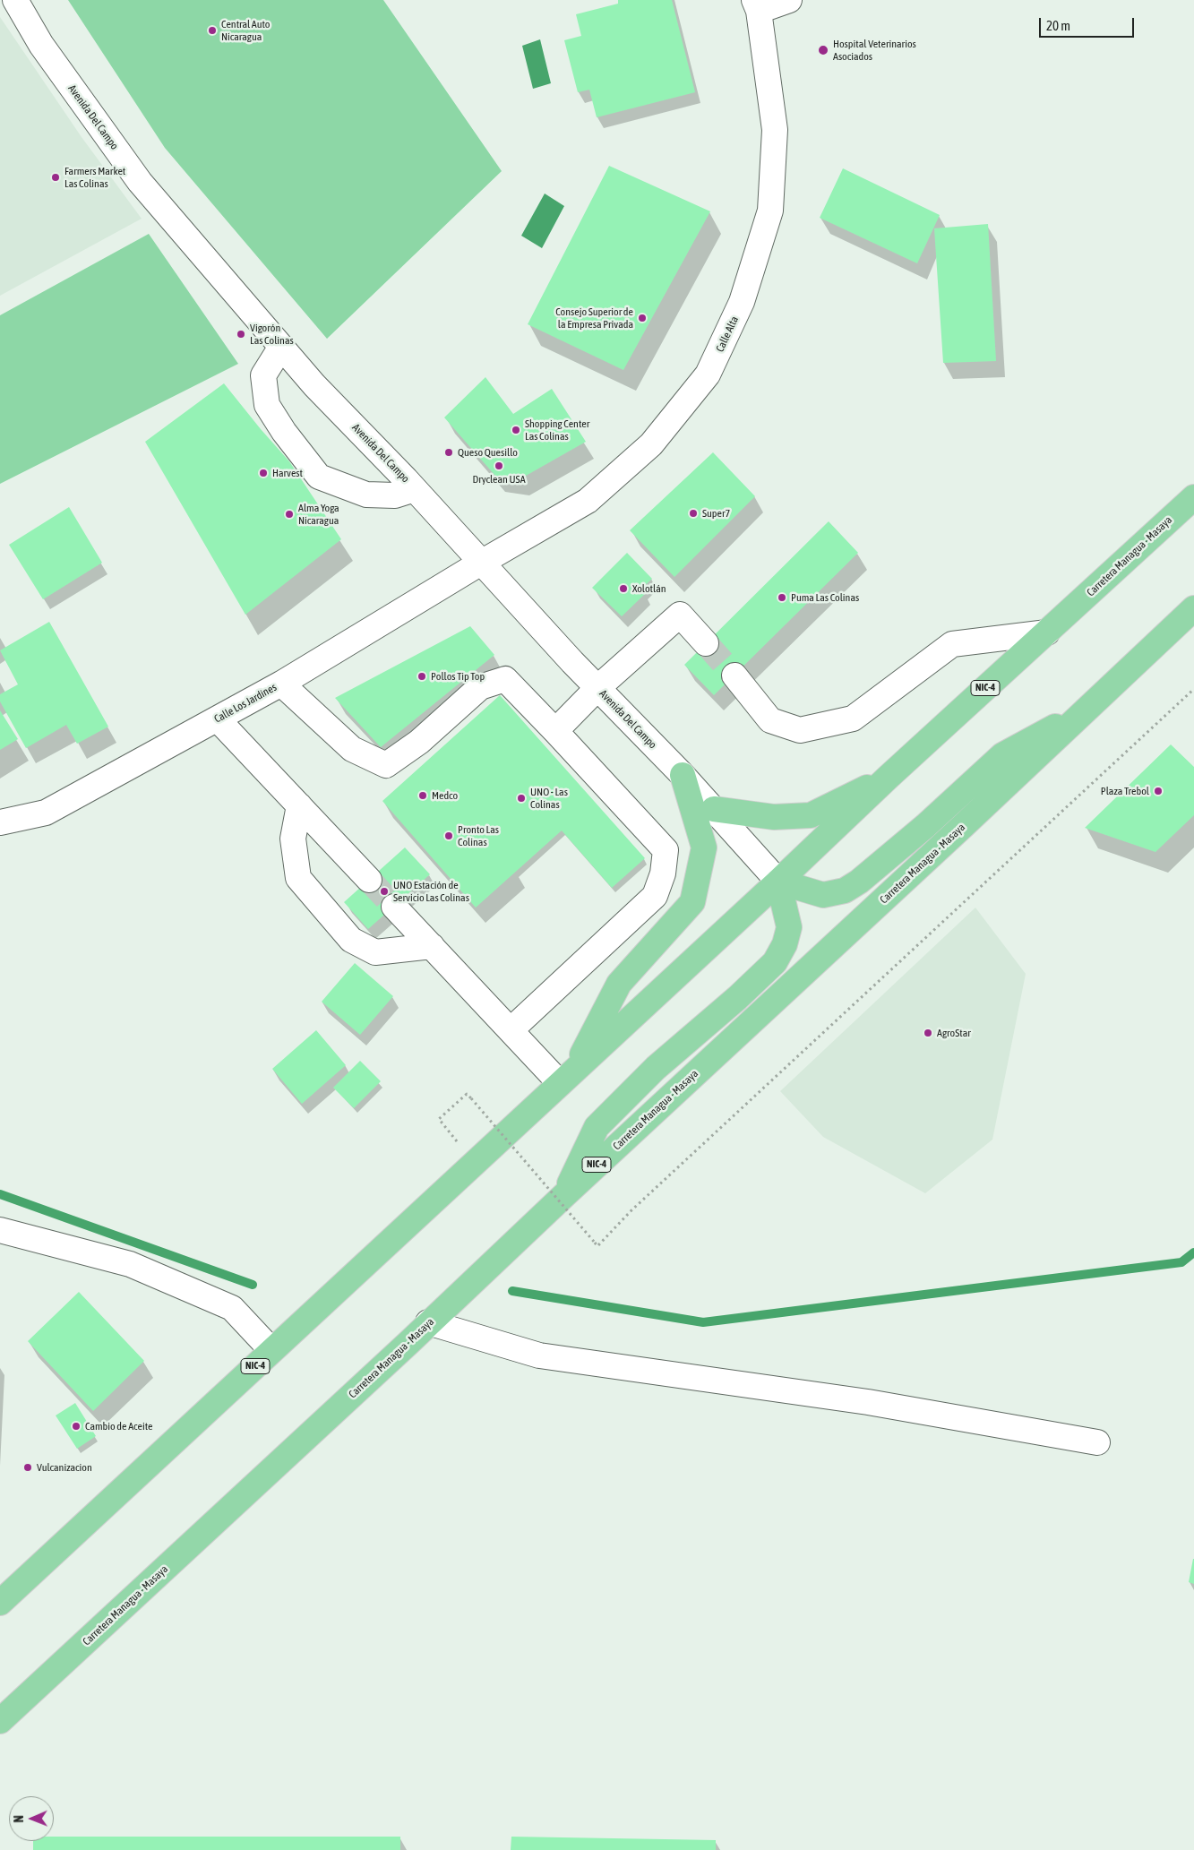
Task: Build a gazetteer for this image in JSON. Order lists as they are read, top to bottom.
{
  "streets": {
    "highway": ["Carretera Managua - Masaya", "NIC-4"],
    "street": ["Avenida Del Campo", "Calle Alta", "Calle Los Jardines"]
  },
  "crossings": [
    ["Avenida Del Campo", "Calle Alta"],
    ["Avenida Del Campo", "Carretera Managua - Masaya"],
    ["Avenida Del Campo", "Calle Los Jardines"],
    ["Calle Alta", "Calle Los Jardines"]
  ],
  "places": [
    "Central Auto Nicaragua",
    "Hospital Veterinarios Asociados",
    "Farmers Market Las Colinas",
    "Consejo Superior de la Empresa Privada",
    "Vigorón Las Colinas",
    "Shopping Center Las Colinas",
    "Queso Quesillo",
    "Dryclean USA",
    "Harvest",
    "Super7",
    "Alma Yoga Nicaragua",
    "Xolotlán",
    "Puma Las Colinas",
    "Pollos Tip Top",
    "Plaza Trebol",
    "Medco",
    "UNO - Las Colinas",
    "Pronto Las Colinas",
    "UNO Estación de Servicio Las Colinas",
    "AgroStar",
    "Cambio de Aceite",
    "Vulcanizacion"
  ],
  "scale_bar": "20 m",
  "north": "left"
}
